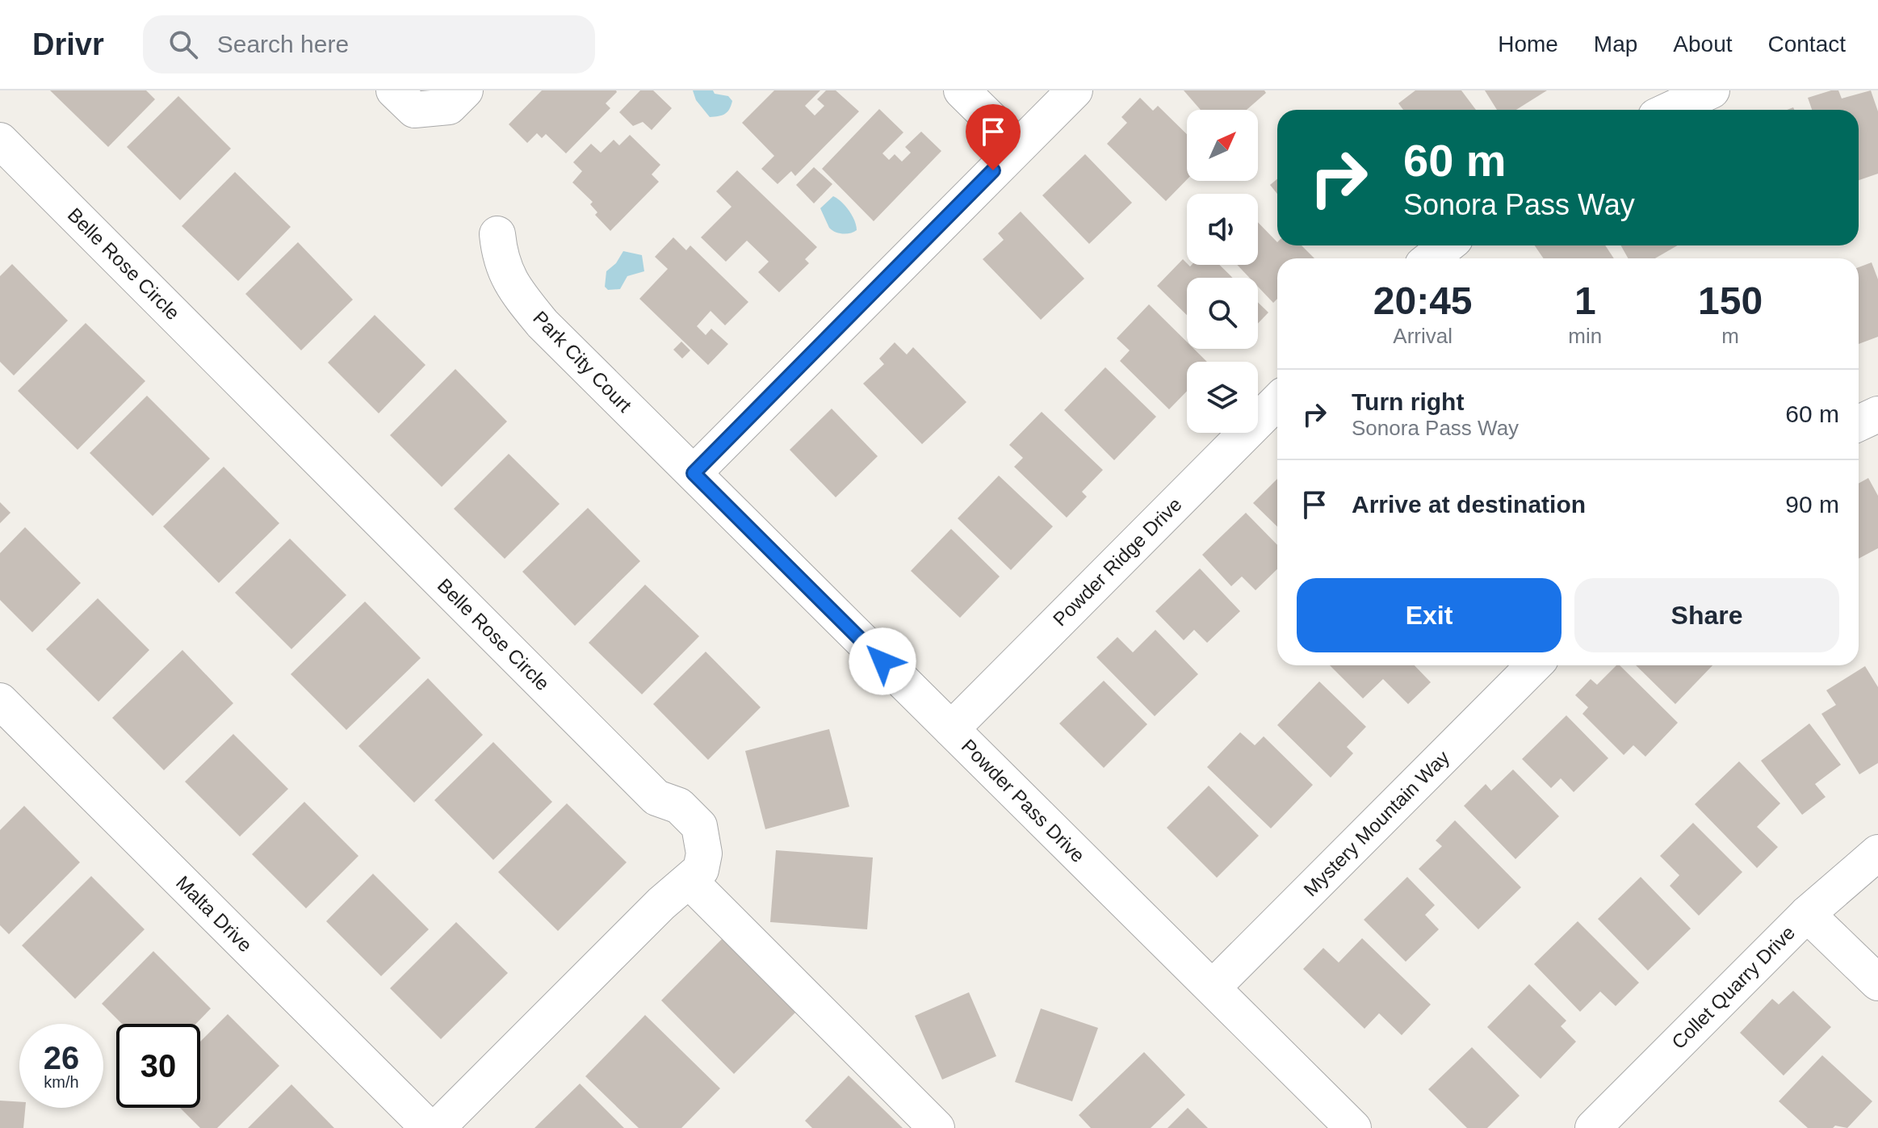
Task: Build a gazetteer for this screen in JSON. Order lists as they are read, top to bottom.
{
  "streets": {
    "street": [
      "Belle Rose Circle",
      "Park City Court",
      "Powder Ridge Drive",
      "Powder Pass Drive",
      "Mystery Mountain Way",
      "Malta Drive",
      "Collet Quarry Drive"
    ]
  },
  "crossings": [
    ["Park City Court", "Powder Pass Drive"],
    ["Powder Ridge Drive", "Powder Pass Drive"],
    ["Powder Pass Drive", "Mystery Mountain Way"]
  ],
  "north": "top right",
  "page": {
    "header": "Drivr",
    "search": "Search here",
    "nav": [
      "Home",
      "Map",
      "About",
      "Contact"
    ],
    "turn": ["60 m", "Sonora Pass Way"],
    "eta": [
      "20:45",
      "Arrival",
      "1",
      "min",
      "150",
      "m"
    ],
    "list": [
      {
        "name": "Turn right",
        "note": "Sonora Pass Way",
        "value": "60 m"
      },
      {
        "name": "Arrive at destination",
        "value": "90 m"
      }
    ],
    "buttons": ["Exit", "Share"],
    "speed": "26 km/h",
    "limit": "30"
  }
}
